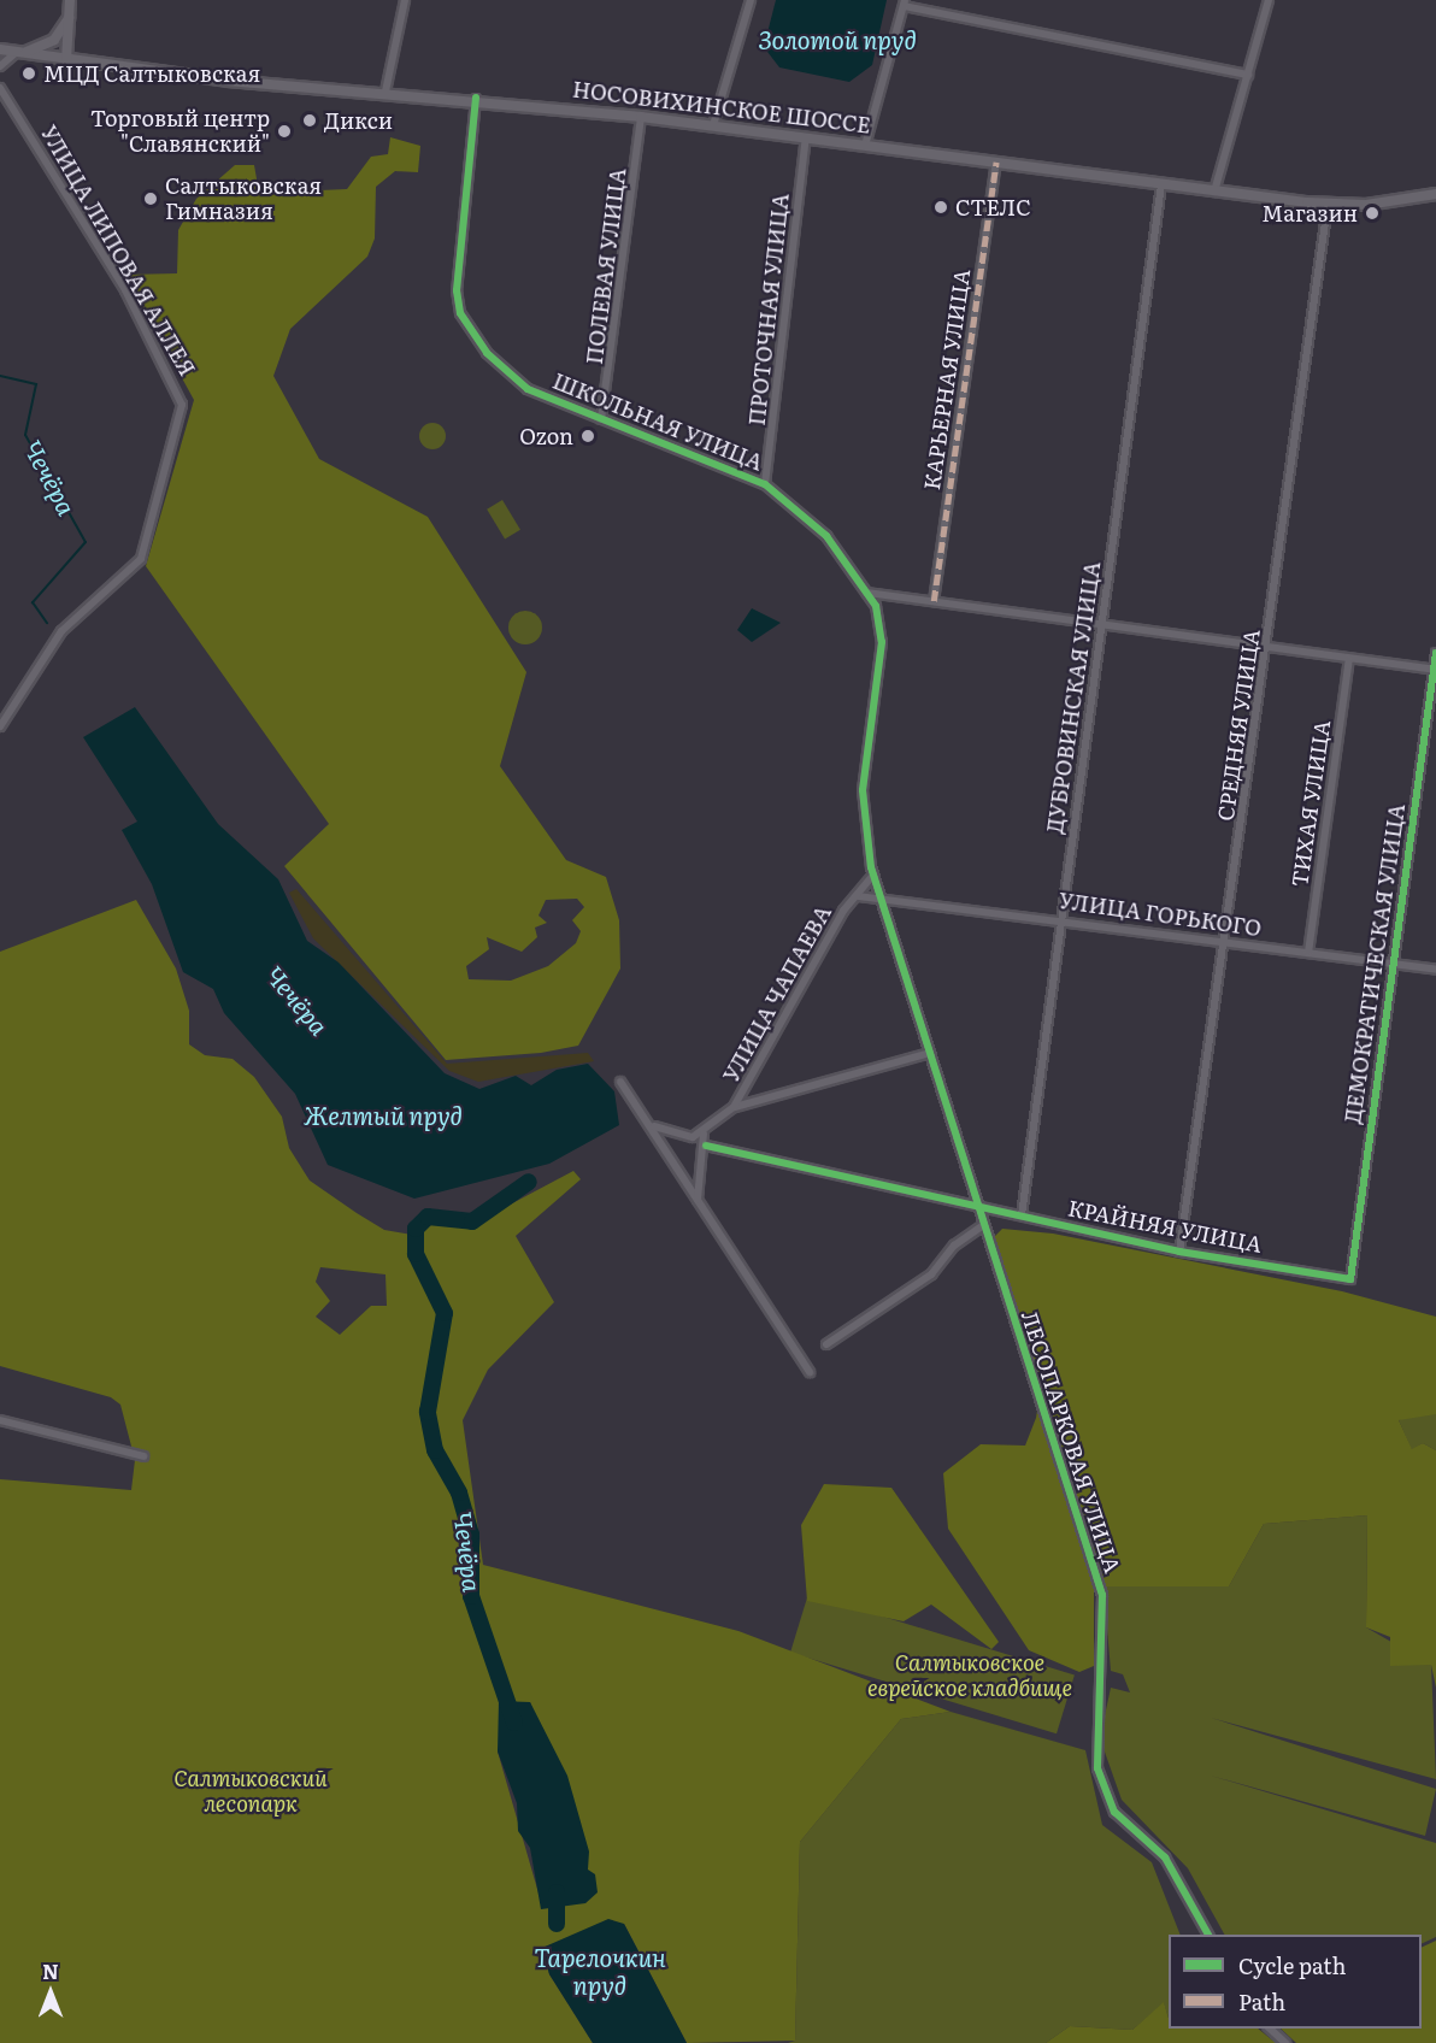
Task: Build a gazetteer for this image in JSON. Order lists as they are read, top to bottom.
{
  "streets": {
    "main road": ["НОСОВИХИНСКОЕ ШОССЕ"],
    "street": [
      "УЛИЦА ЛИПОВАЯ АЛЛЕЯ",
      "ПОЛЕВАЯ УЛИЦА",
      "ПРОТОЧНАЯ УЛИЦА",
      "КАРЬЕРНАЯ УЛИЦА",
      "ШКОЛЬНАЯ УЛИЦА",
      "ДУБРОВИНСКАЯ УЛИЦА",
      "СРЕДНЯЯ УЛИЦА",
      "ТИХАЯ УЛИЦА",
      "УЛИЦА ГОРЬКОГО",
      "ДЕМОКРАТИЧЕСКАЯ УЛИЦА",
      "УЛИЦА ЧАПАЕВА",
      "КРАЙНЯЯ УЛИЦА",
      "ЛЕСОПАРКОВАЯ УЛИЦА"
    ]
  },
  "crossings": [
    ["НОСОВИХИНСКОЕ ШОССЕ", "ПОЛЕВАЯ УЛИЦА"],
    ["НОСОВИХИНСКОЕ ШОССЕ", "ПРОТОЧНАЯ УЛИЦА"],
    ["НОСОВИХИНСКОЕ ШОССЕ", "КАРЬЕРНАЯ УЛИЦА"],
    ["НОСОВИХИНСКОЕ ШОССЕ", "ШКОЛЬНАЯ УЛИЦА"],
    ["НОСОВИХИНСКОЕ ШОССЕ", "ДУБРОВИНСКАЯ УЛИЦА"],
    ["НОСОВИХИНСКОЕ ШОССЕ", "СРЕДНЯЯ УЛИЦА"],
    ["ПОЛЕВАЯ УЛИЦА", "ШКОЛЬНАЯ УЛИЦА"],
    ["ПРОТОЧНАЯ УЛИЦА", "ШКОЛЬНАЯ УЛИЦА"],
    ["ШКОЛЬНАЯ УЛИЦА", "УЛИЦА ГОРЬКОГО"],
    ["ШКОЛЬНАЯ УЛИЦА", "УЛИЦА ЧАПАЕВА"],
    ["ШКОЛЬНАЯ УЛИЦА", "ЛЕСОПАРКОВАЯ УЛИЦА"],
    ["ДУБРОВИНСКАЯ УЛИЦА", "УЛИЦА ГОРЬКОГО"],
    ["ДУБРОВИНСКАЯ УЛИЦА", "КРАЙНЯЯ УЛИЦА"],
    ["СРЕДНЯЯ УЛИЦА", "УЛИЦА ГОРЬКОГО"],
    ["СРЕДНЯЯ УЛИЦА", "КРАЙНЯЯ УЛИЦА"],
    ["ТИХАЯ УЛИЦА", "УЛИЦА ГОРЬКОГО"],
    ["УЛИЦА ГОРЬКОГО", "ДЕМОКРАТИЧЕСКАЯ УЛИЦА"],
    ["УЛИЦА ГОРЬКОГО", "УЛИЦА ЧАПАЕВА"],
    ["УЛИЦА ГОРЬКОГО", "ЛЕСОПАРКОВАЯ УЛИЦА"],
    ["ДЕМОКРАТИЧЕСКАЯ УЛИЦА", "КРАЙНЯЯ УЛИЦА"],
    ["УЛИЦА ЧАПАЕВА", "ЛЕСОПАРКОВАЯ УЛИЦА"],
    ["КРАЙНЯЯ УЛИЦА", "ЛЕСОПАРКОВАЯ УЛИЦА"]
  ],
  "water": [
    "Золотой пруд",
    "Чечёра",
    "Желтый пруд",
    "Тарелочкин пруд"
  ],
  "parks": ["Салтыковское еврейское кладбище", "Салтыковский лесопарк"],
  "places": [
    "МЦД Салтыковская",
    "Дикси",
    "Торговый центр \"Славянский\"",
    "Салтыковская Гимназия",
    "СТЕЛС",
    "Магазин",
    "Ozon"
  ],
  "legend": ["Cycle path", "Path"],
  "north": "top"
}
